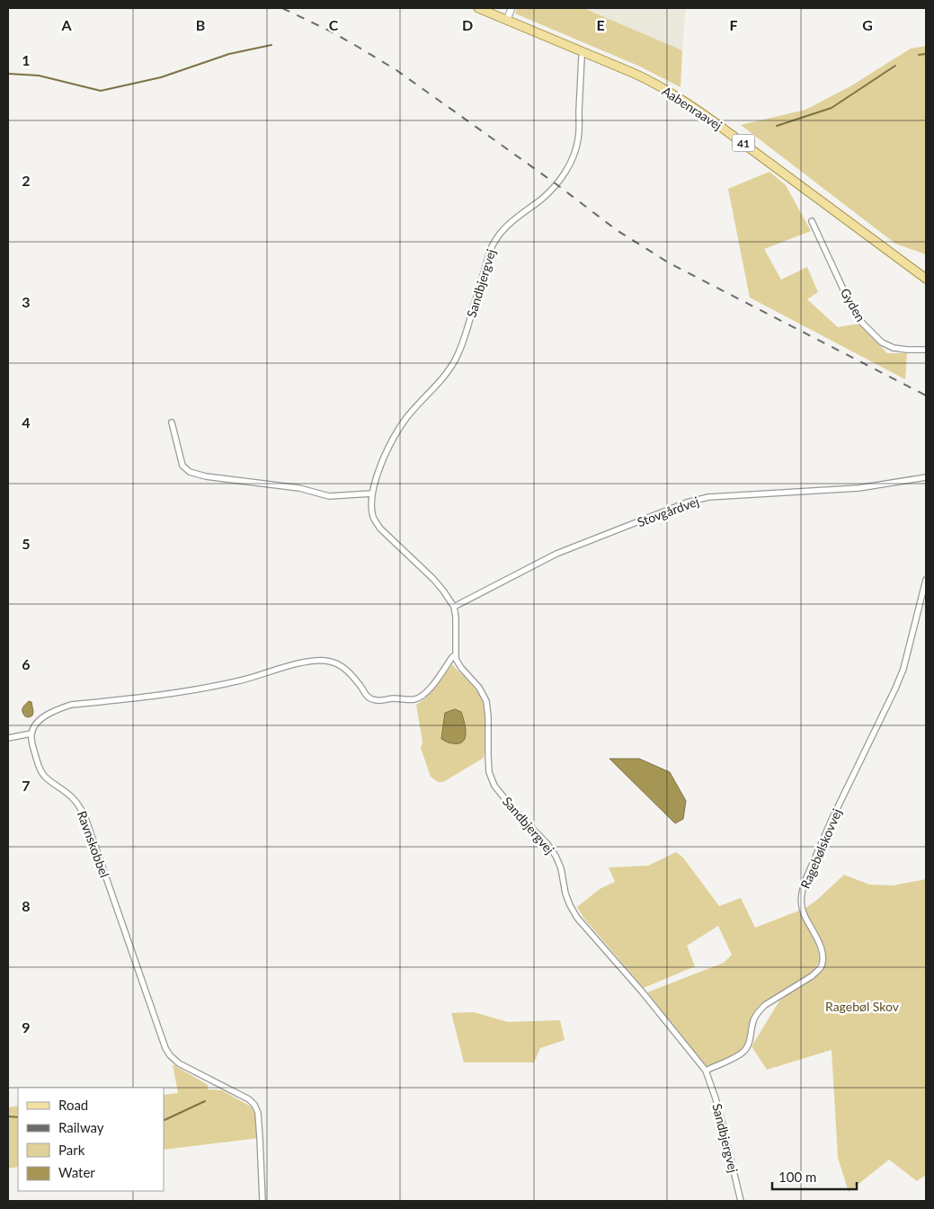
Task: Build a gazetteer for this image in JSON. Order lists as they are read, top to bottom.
{
  "streets": {
    "main road": ["Aabenraavej", "41"],
    "street": [
      "Sandbjergvej",
      "Gyden",
      "Stovgårdvej",
      "Ravnskobbel",
      "Ragebølskovvej"
    ]
  },
  "crossings": [
    ["Aabenraavej", "Sandbjergvej"],
    ["Sandbjergvej", "Stovgårdvej"],
    ["Sandbjergvej", "Ragebølskovvej"]
  ],
  "parks": ["Ragebøl Skov"],
  "legend": [
    "Road",
    "Railway",
    "Park",
    "Water"
  ],
  "scale_bar": "100 m",
  "grid": {
    "columns": [
      "A",
      "B",
      "C",
      "D",
      "E",
      "F",
      "G"
    ],
    "rows": [
      "1",
      "2",
      "3",
      "4",
      "5",
      "6",
      "7",
      "8",
      "9"
    ]
  }
}
